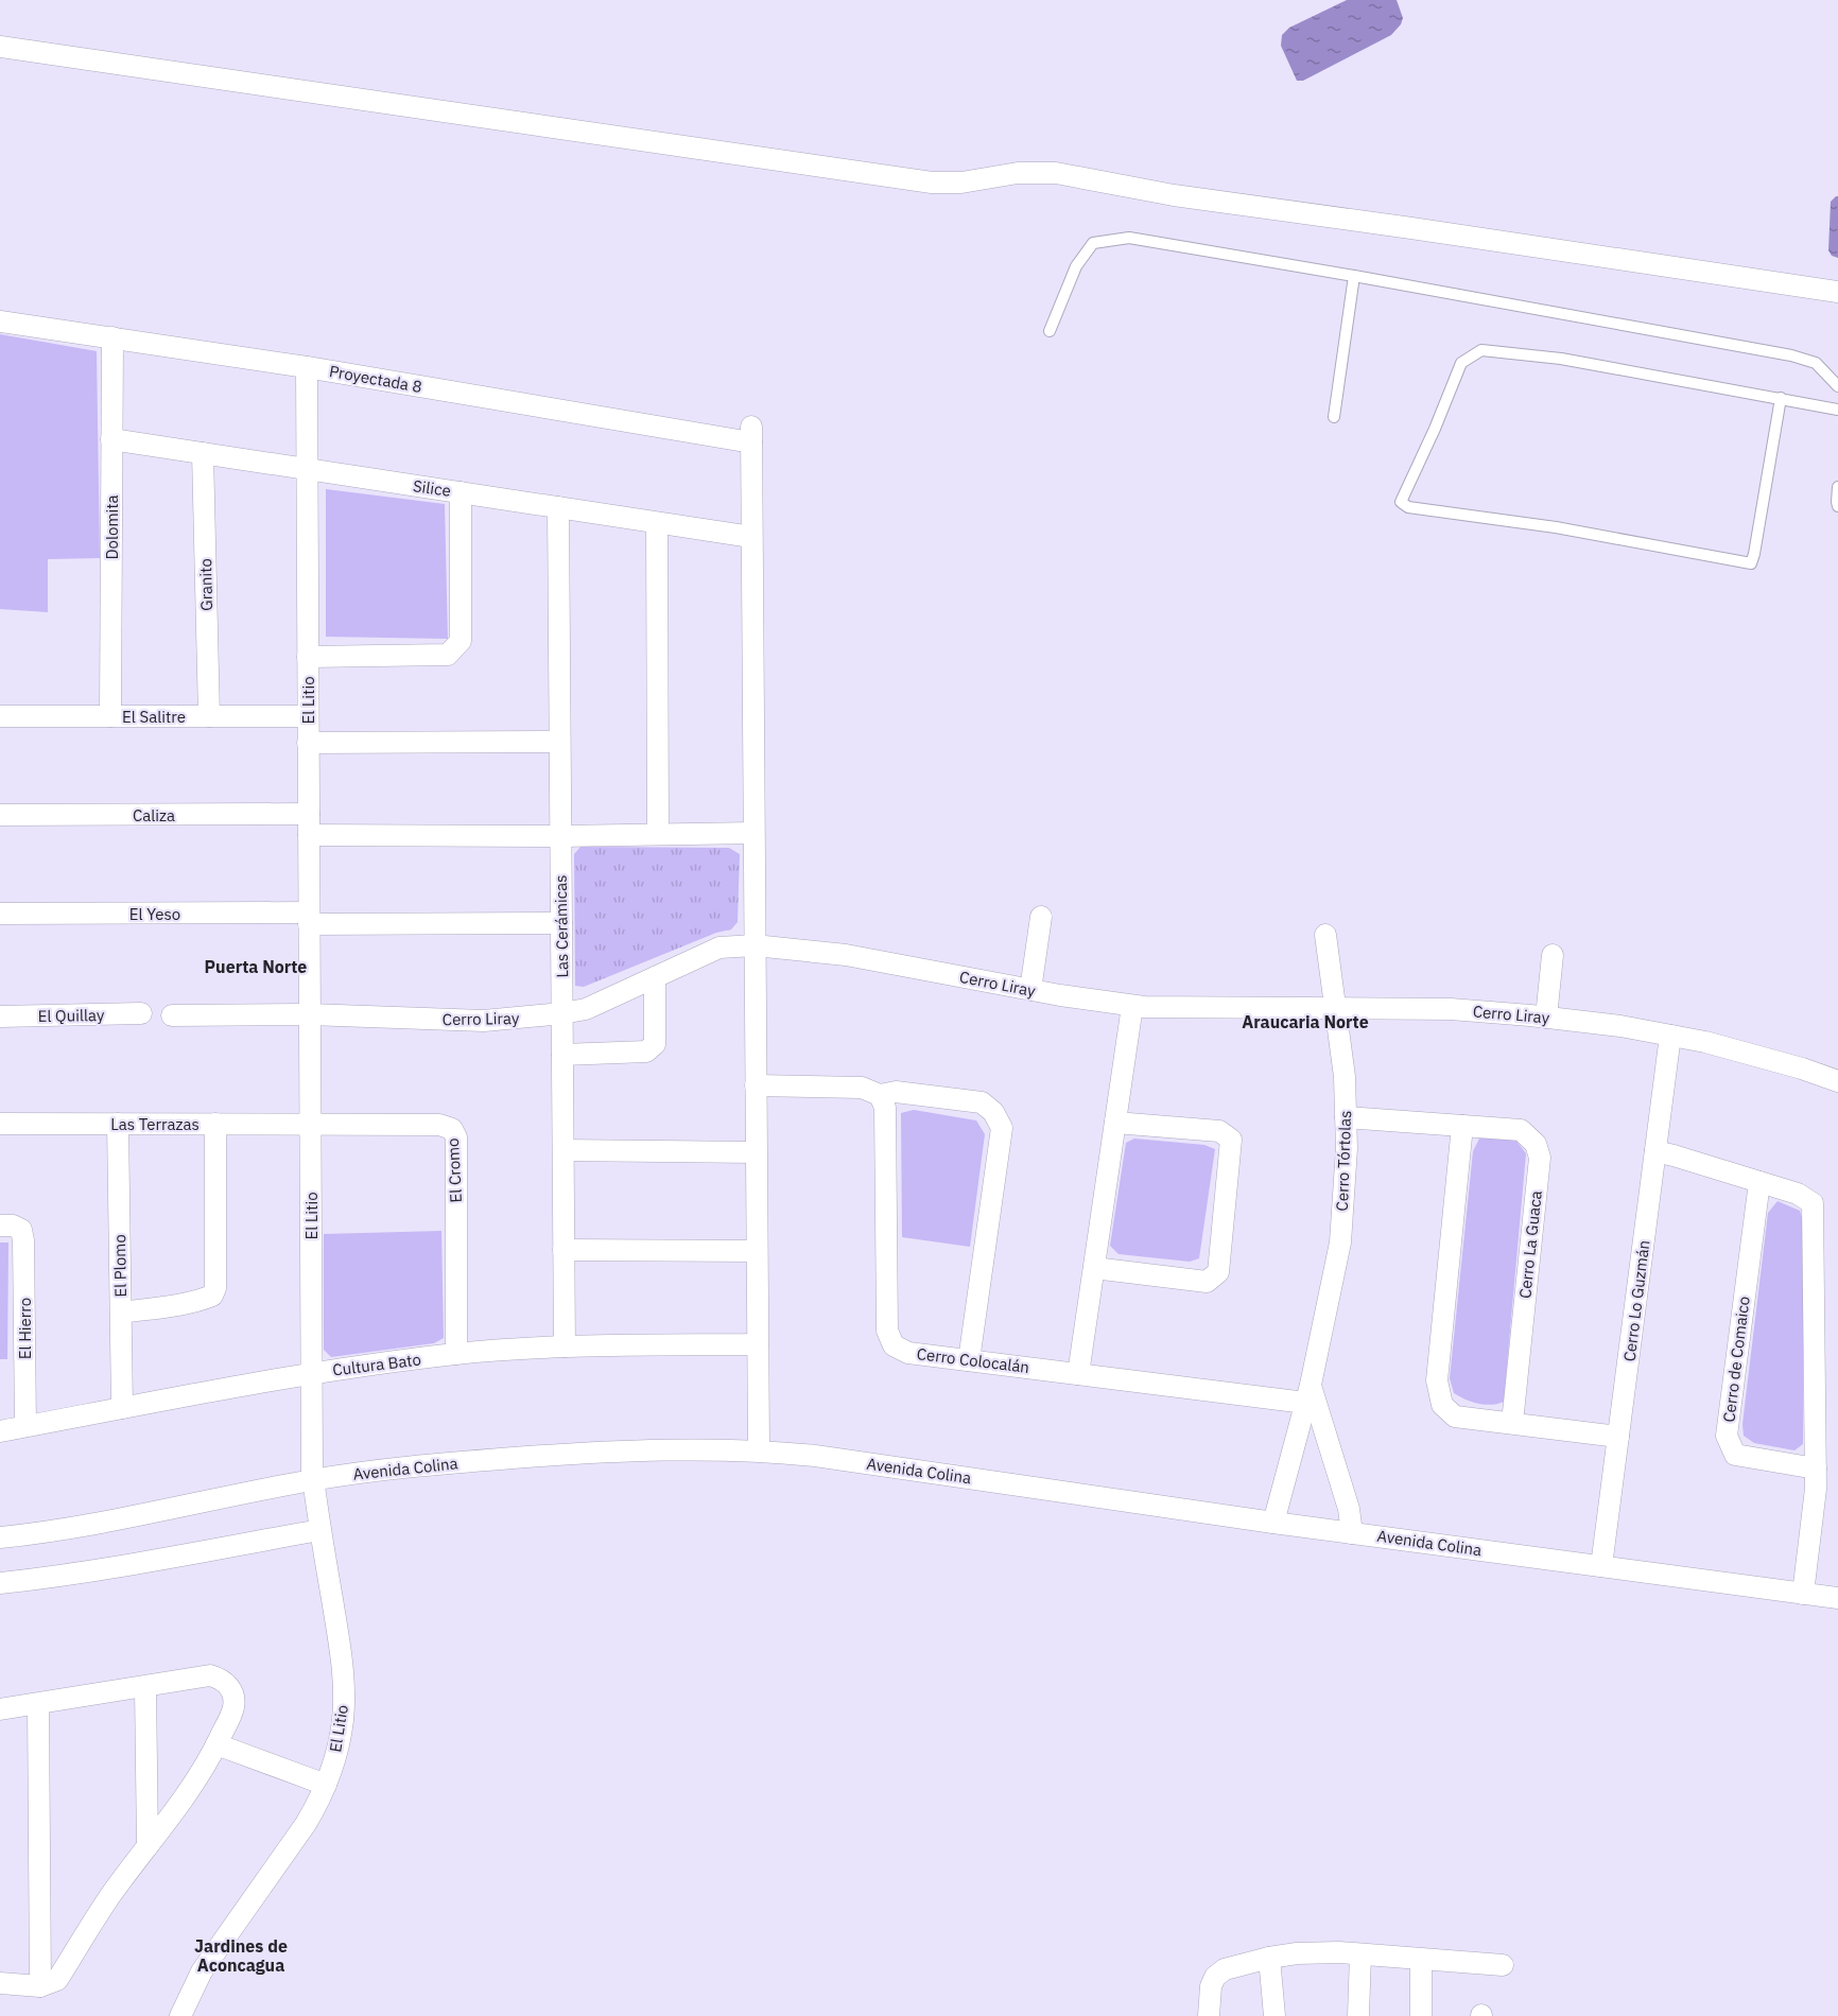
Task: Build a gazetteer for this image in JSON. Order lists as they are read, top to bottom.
{
  "streets": {
    "street": [
      "Proyectada 8",
      "Silice",
      "Dolomita",
      "Granito",
      "El Litio",
      "El Salitre",
      "Caliza",
      "El Yeso",
      "Las Cerámicas",
      "Cerro Liray",
      "El Quillay",
      "Las Terrazas",
      "Cerro Tórtolas",
      "El Cromo",
      "Cerro La Guaca",
      "El Plomo",
      "Cerro Lo Guzmán",
      "El Hierro",
      "Cerro de Comaico",
      "Cerro Colocalán",
      "Cultura Bato",
      "Avenida Colina"
    ]
  },
  "crossings": [
    ["Proyectada 8", "Silice"],
    ["Proyectada 8", "Dolomita"],
    ["Proyectada 8", "El Litio"],
    ["Silice", "Dolomita"],
    ["Silice", "Granito"],
    ["Silice", "El Litio"],
    ["Silice", "Las Cerámicas"],
    ["Dolomita", "El Salitre"],
    ["Granito", "El Salitre"],
    ["El Litio", "El Salitre"],
    ["El Litio", "Caliza"],
    ["El Litio", "El Yeso"],
    ["El Litio", "Cerro Liray"],
    ["El Litio", "Las Terrazas"],
    ["El Litio", "El Cromo"],
    ["El Litio", "Cultura Bato"],
    ["El Litio", "Avenida Colina"],
    ["El Yeso", "Las Cerámicas"],
    ["Las Cerámicas", "Cerro Liray"],
    ["Las Cerámicas", "Cultura Bato"],
    ["Cerro Liray", "Cerro Tórtolas"],
    ["Cerro Liray", "Cerro Lo Guzmán"],
    ["Las Terrazas", "El Cromo"],
    ["Las Terrazas", "El Plomo"],
    ["Cerro Tórtolas", "Cerro La Guaca"],
    ["Cerro Tórtolas", "Cerro Colocalán"],
    ["Cerro Tórtolas", "Avenida Colina"],
    ["El Cromo", "Cultura Bato"],
    ["El Plomo", "Cultura Bato"],
    ["Cerro Lo Guzmán", "Avenida Colina"],
    ["El Hierro", "Cultura Bato"]
  ],
  "districts": ["Puerta Norte", "Araucaria Norte", "Jardines de Aconcagua"]
}
